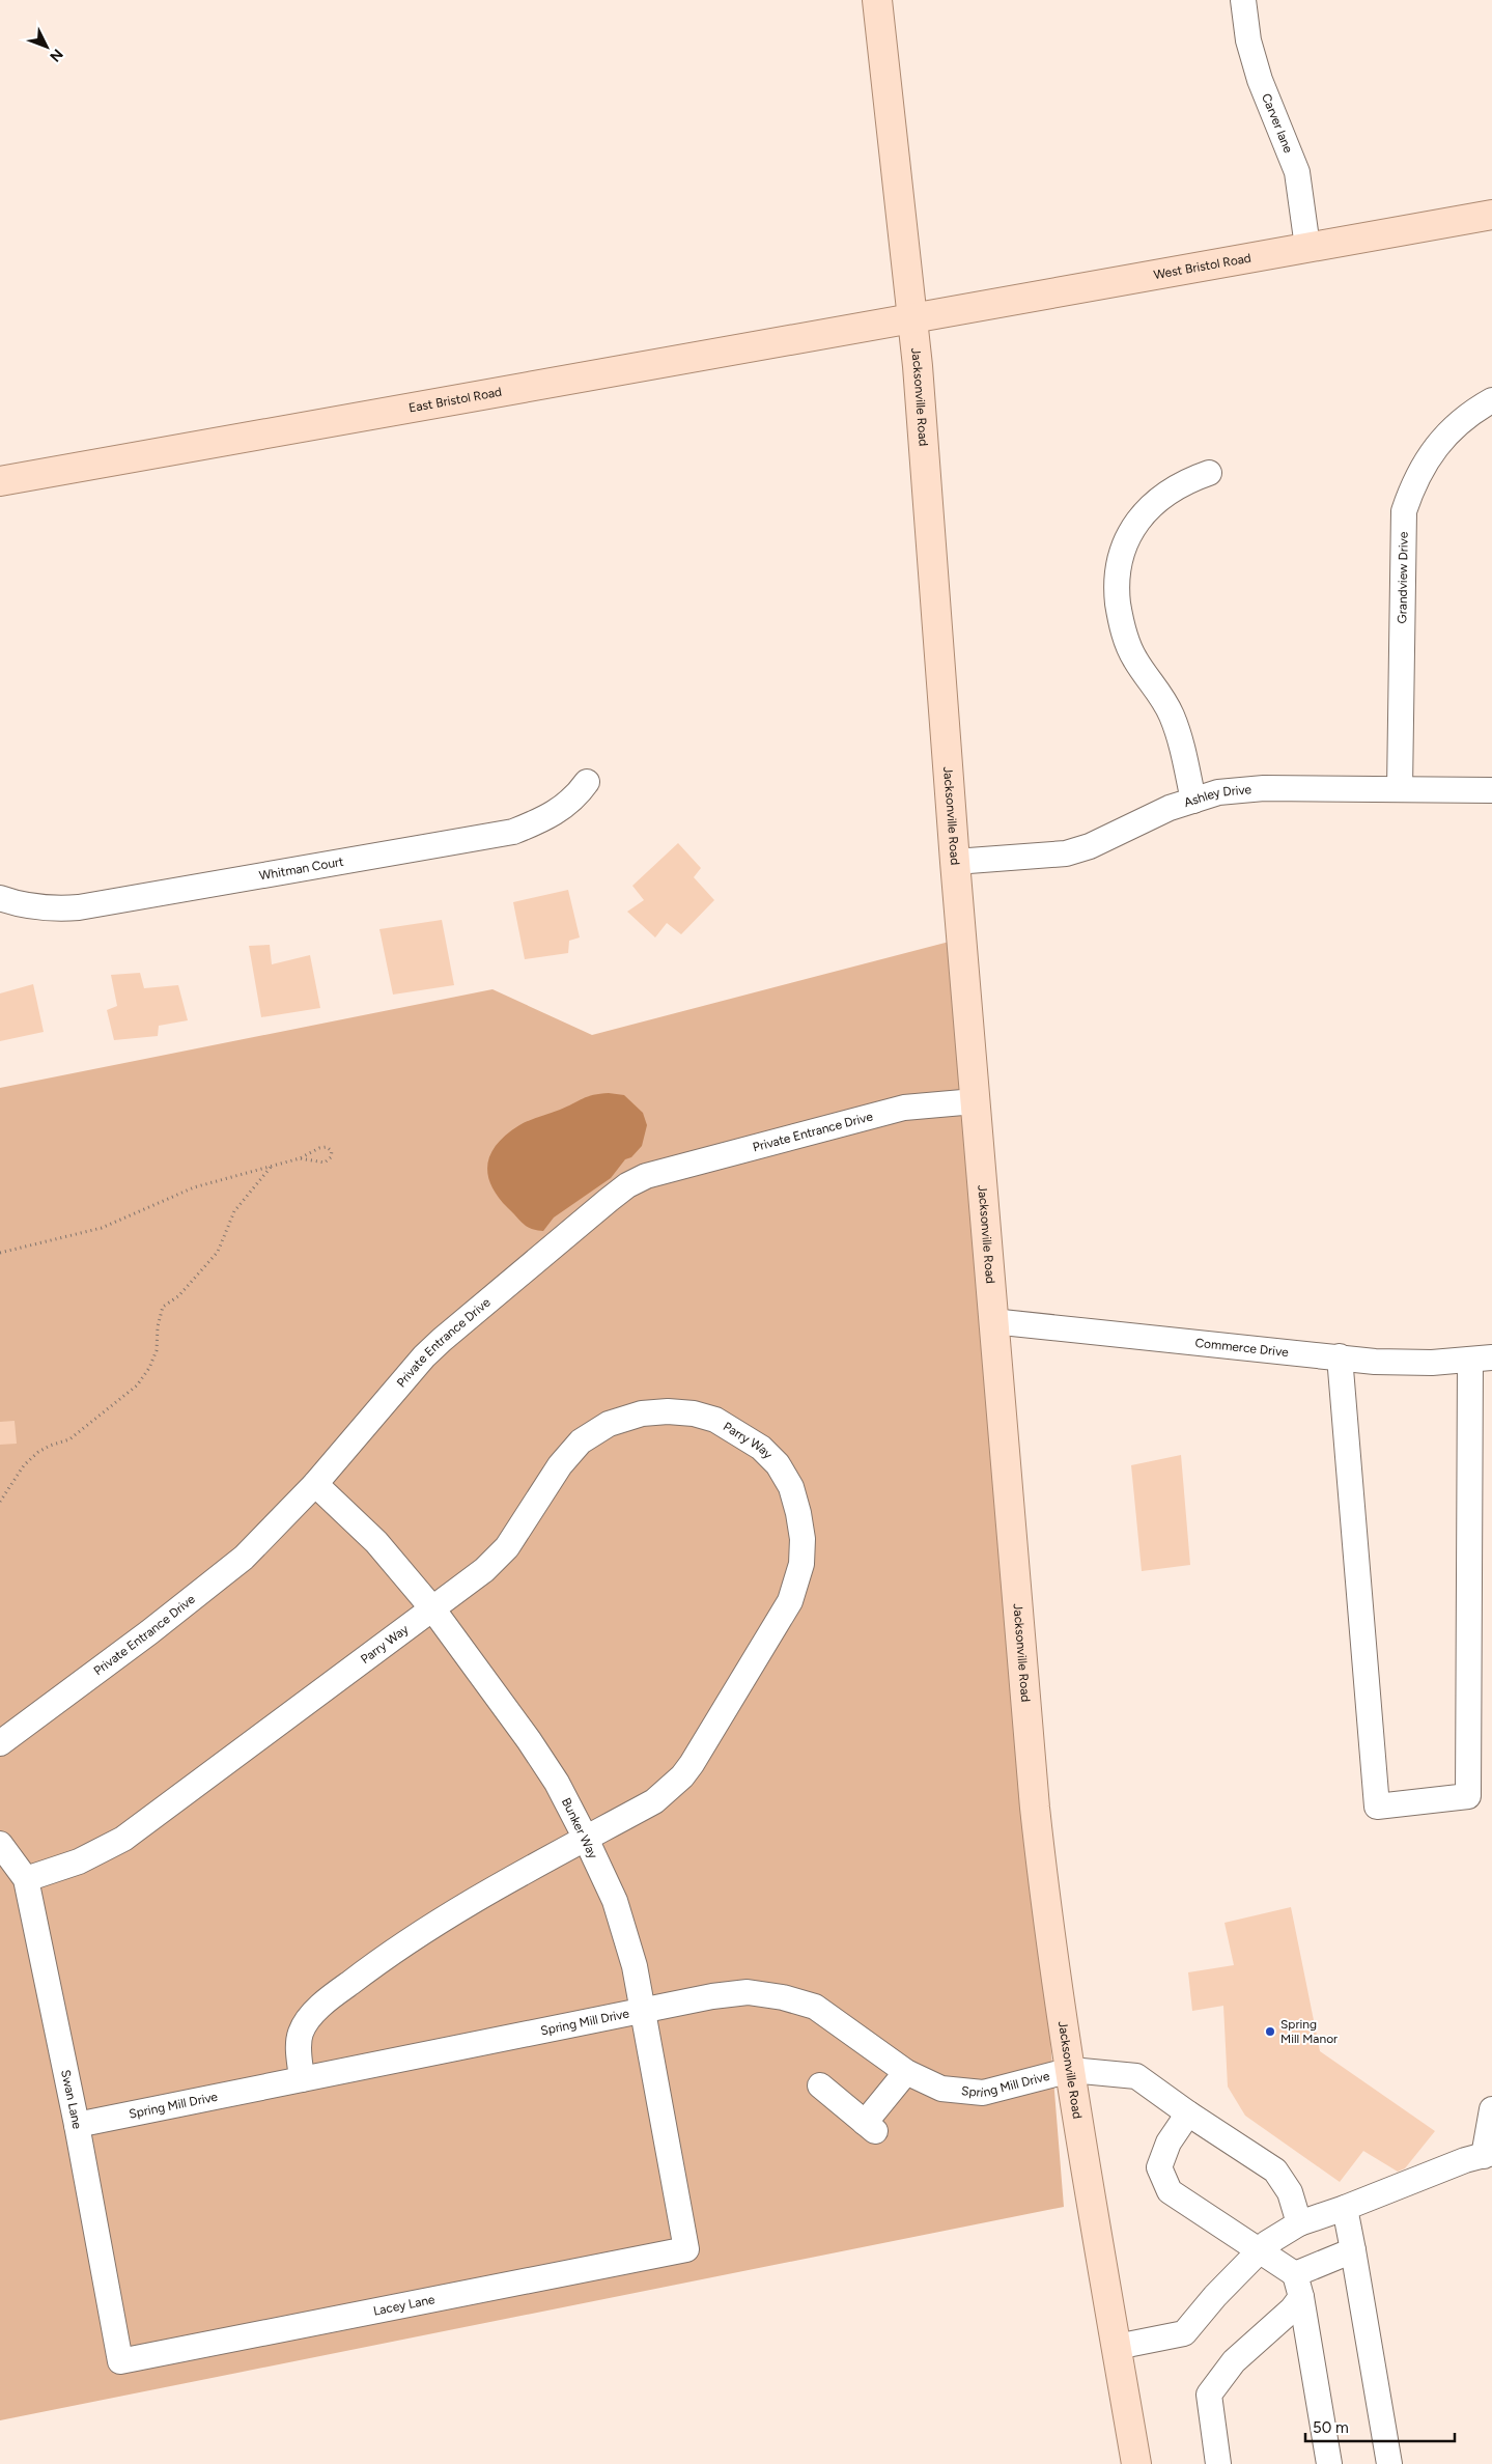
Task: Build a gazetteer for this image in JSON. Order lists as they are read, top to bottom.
{
  "streets": {
    "main road": ["West Bristol Road", "Jacksonville Road", "East Bristol Road"],
    "street": [
      "Carver lane",
      "Grandview Drive",
      "Ashley Drive",
      "Whitman Court",
      "Private Entrance Drive",
      "Commerce Drive",
      "Parry Way",
      "Bunker Way",
      "Spring Mill Drive",
      "Swan Lane",
      "Lacey Lane"
    ]
  },
  "crossings": [
    ["Carver lane", "West Bristol Road"],
    ["West Bristol Road", "Jacksonville Road"],
    ["West Bristol Road", "East Bristol Road"],
    ["Jacksonville Road", "East Bristol Road"],
    ["Jacksonville Road", "Ashley Drive"],
    ["Jacksonville Road", "Private Entrance Drive"],
    ["Jacksonville Road", "Commerce Drive"],
    ["Jacksonville Road", "Spring Mill Drive"],
    ["Grandview Drive", "Ashley Drive"],
    ["Private Entrance Drive", "Bunker Way"],
    ["Parry Way", "Bunker Way"],
    ["Parry Way", "Spring Mill Drive"],
    ["Parry Way", "Swan Lane"],
    ["Bunker Way", "Spring Mill Drive"],
    ["Bunker Way", "Lacey Lane"],
    ["Spring Mill Drive", "Swan Lane"],
    ["Swan Lane", "Lacey Lane"]
  ],
  "places": ["Spring Mill Manor"],
  "scale_bar": "50 m",
  "north": "bottom right"
}
